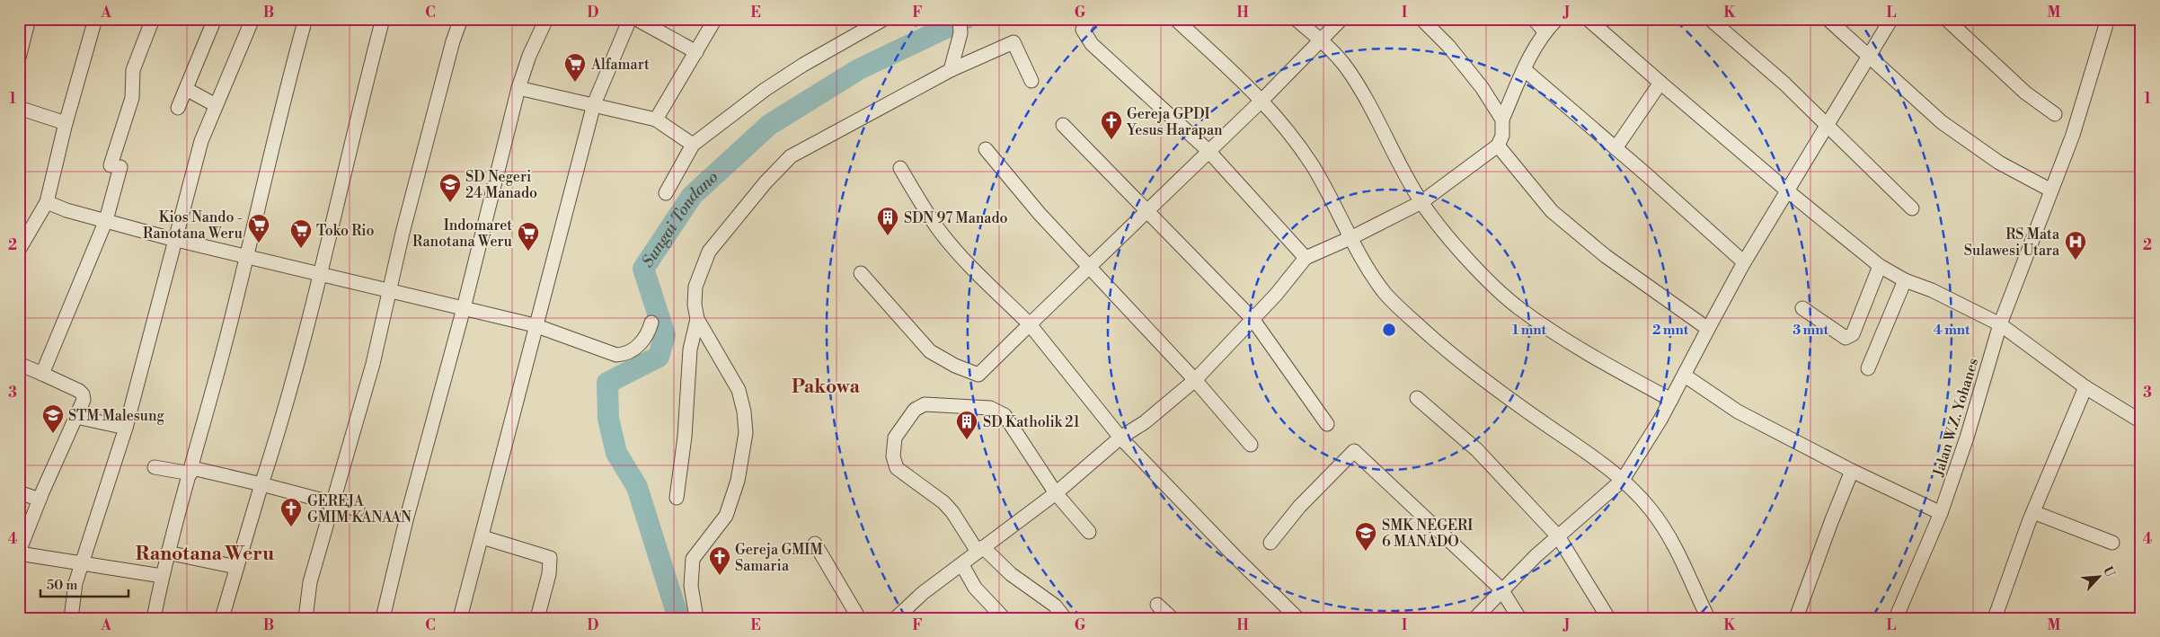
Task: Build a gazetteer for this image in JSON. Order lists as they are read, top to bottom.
{
  "streets": {
    "street": ["Jalan W.Z. Yohanes"]
  },
  "districts": ["Pakowa", "Ranotana Weru"],
  "water": ["Sungai Tondano"],
  "places": {
    "supermarket": [
      "Alfamart",
      "Kios Nando - Ranotana Weru",
      "Toko Rio",
      "Indomaret Ranotana Weru"
    ],
    "church": ["Gereja GPDI Yesus Harapan", "GEREJA GMIM KANAAN", "Gereja GMIM Samaria"],
    "school or university": ["SD Negeri 24 Manado", "STM Malesung", "SMK NEGERI 6 MANADO"],
    "building": ["SDN 97 Manado", "SD Katholik 21"],
    "hospital": ["RS Mata Sulawesi Utara"]
  },
  "scale_bar": "50 m",
  "north": "top right",
  "grid": {
    "columns": [
      "A",
      "B",
      "C",
      "D",
      "E",
      "F",
      "G",
      "H",
      "I",
      "J",
      "K",
      "L",
      "M"
    ],
    "rows": [
      "1",
      "2",
      "3",
      "4"
    ]
  },
  "rings": [
    "1 mnt",
    "2 mnt",
    "3 mnt",
    "4 mnt"
  ]
}
